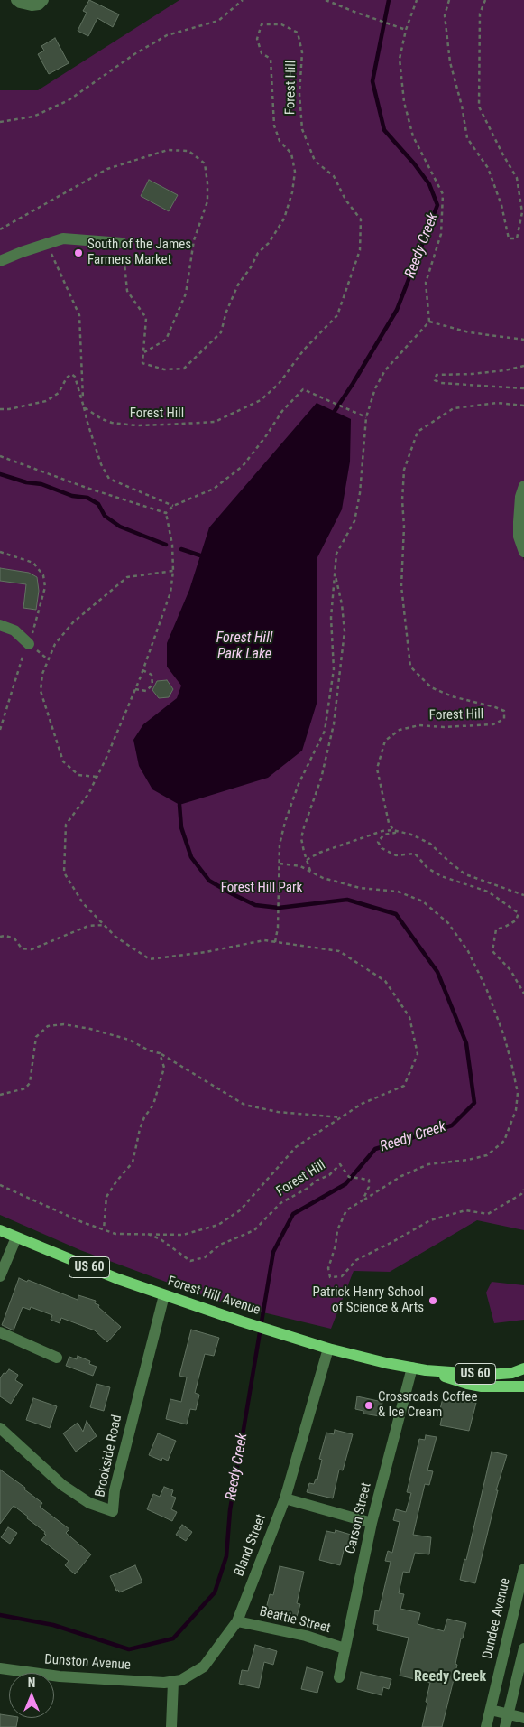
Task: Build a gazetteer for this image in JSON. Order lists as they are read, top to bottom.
{
  "streets": {
    "main road": ["US 60", "Forest Hill Avenue"],
    "street": [
      "Brookside Road",
      "Carson Street",
      "Bland Street",
      "Dundee Avenue",
      "Beattie Street",
      "Dunston Avenue"
    ],
    "path": ["Forest Hill"]
  },
  "crossings": [
    ["Forest Hill Avenue", "Brookside Road"],
    ["Forest Hill Avenue", "Carson Street"],
    ["Forest Hill Avenue", "Bland Street"],
    ["Carson Street", "Beattie Street"],
    ["Bland Street", "Beattie Street"],
    ["Bland Street", "Dunston Avenue"]
  ],
  "districts": ["Reedy Creek"],
  "water": ["Reedy Creek", "Forest Hill Park Lake"],
  "parks": ["Forest Hill Park"],
  "places": ["South of the James Farmers Market", "Patrick Henry School of Science & Arts", "Crossroads Coffee & Ice Cream"],
  "north": "top"
}
